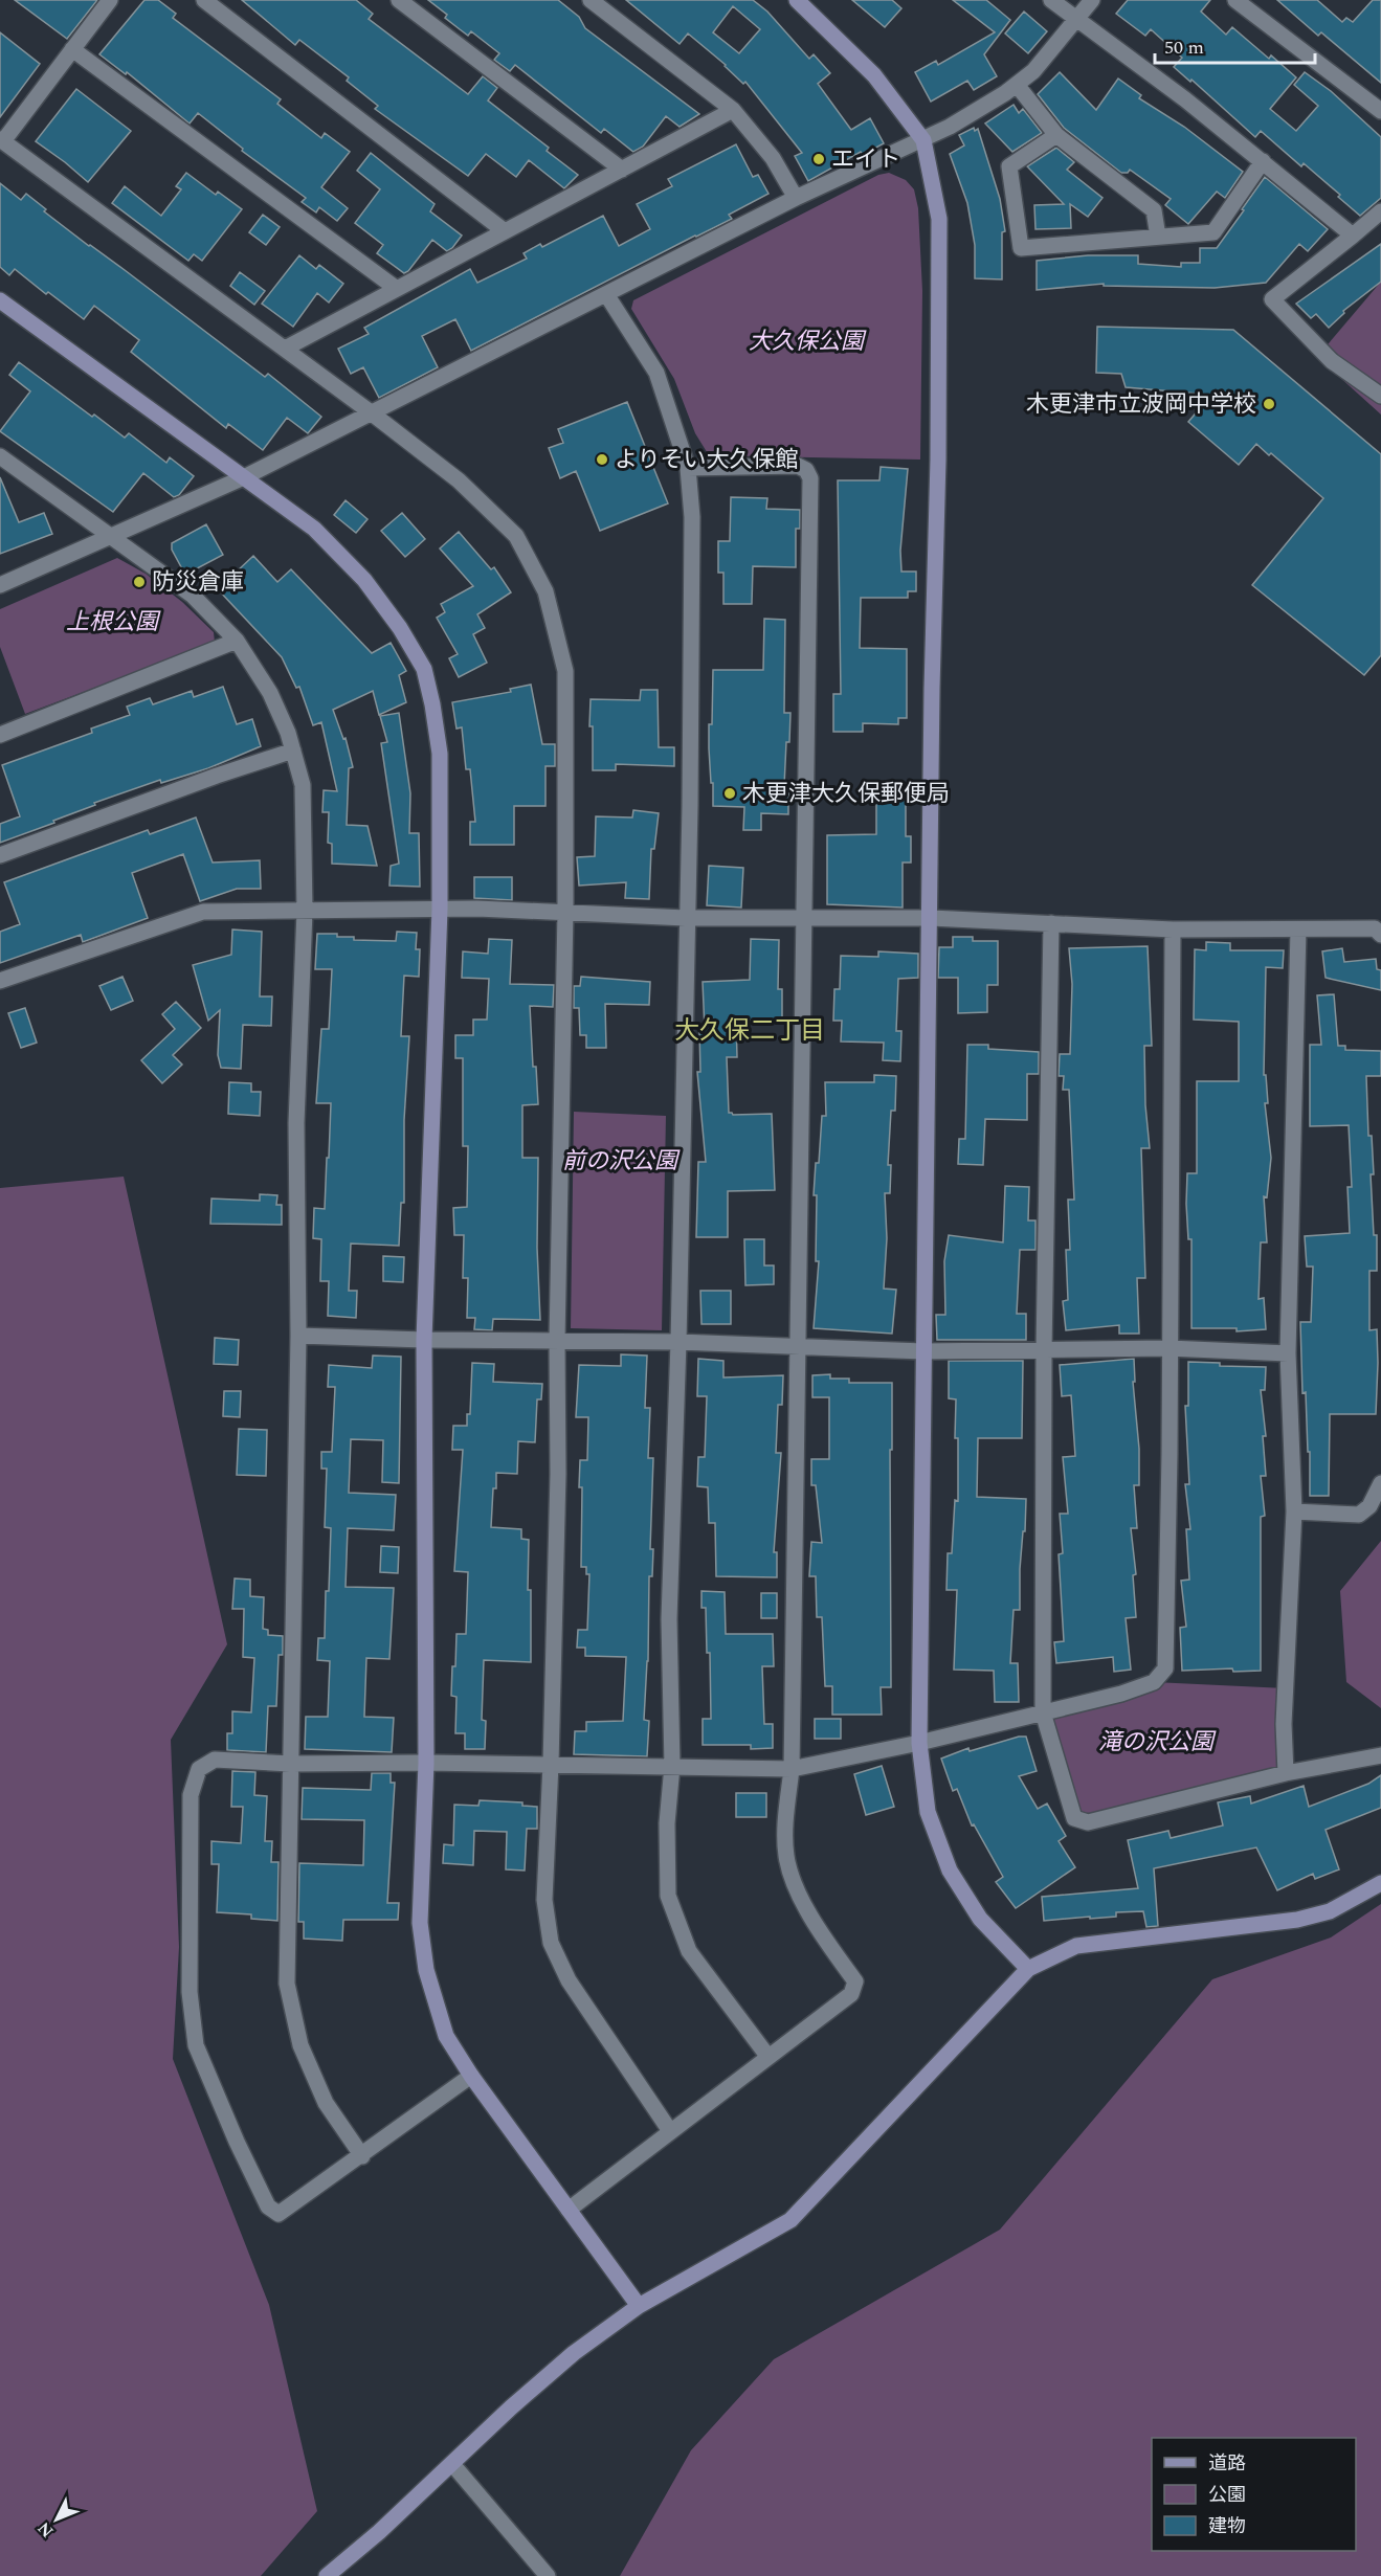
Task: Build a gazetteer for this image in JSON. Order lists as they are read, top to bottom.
{
  "districts": ["大久保二丁目"],
  "parks": [
    "大久保公園",
    "上根公園",
    "前の沢公園",
    "滝の沢公園"
  ],
  "places": [
    "エイト",
    "木更津市立波岡中学校",
    "よりそい大久保館",
    "防災倉庫",
    "木更津大久保郵便局"
  ],
  "legend": ["道路", "公園", "建物"],
  "scale_bar": "50 m",
  "north": "bottom left"
}
